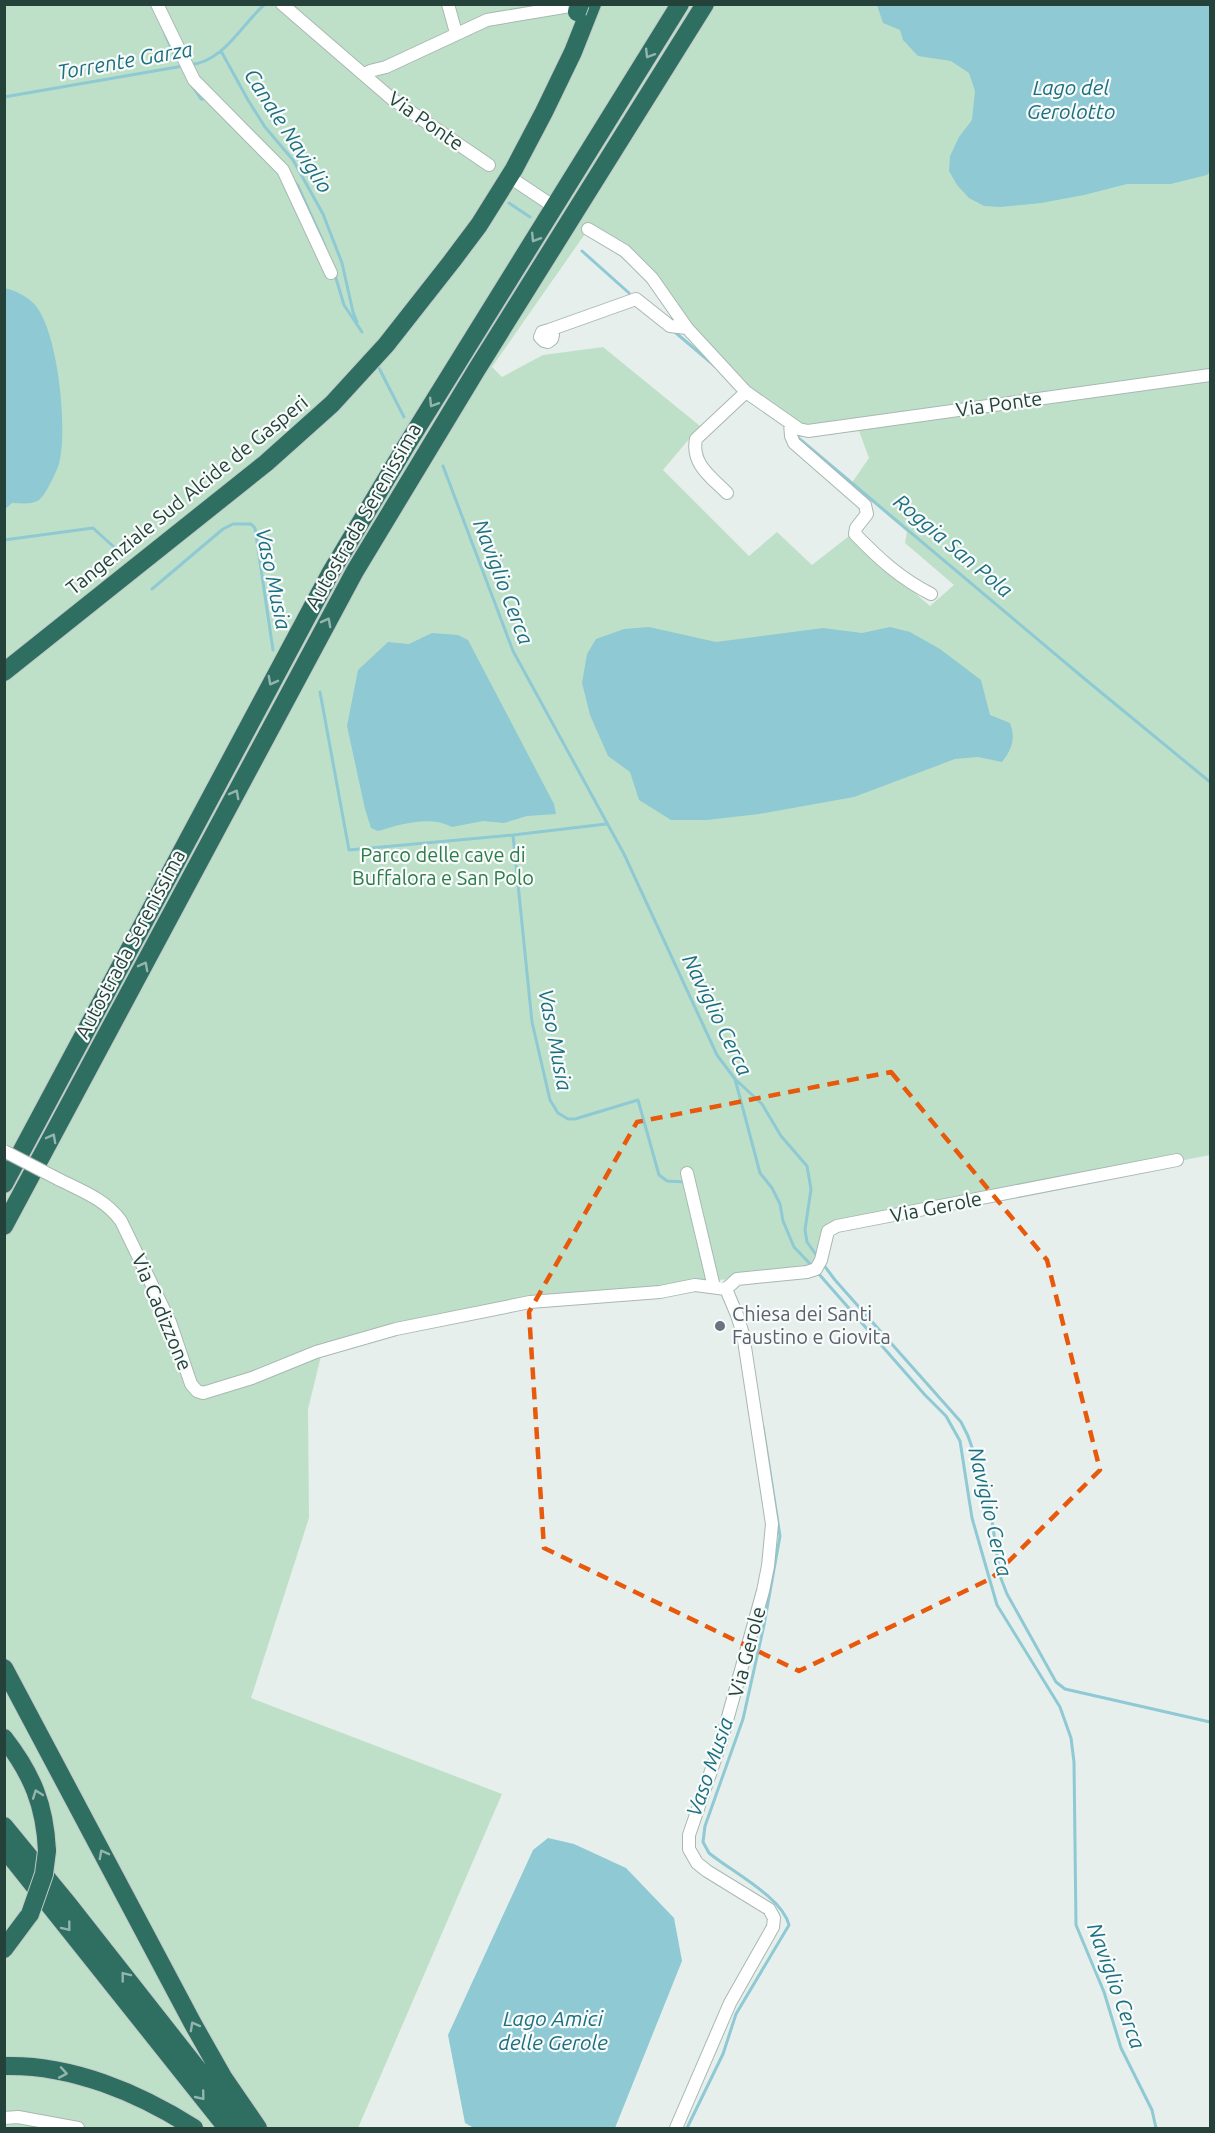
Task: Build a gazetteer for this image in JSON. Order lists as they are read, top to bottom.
{
  "streets": {
    "highway": ["Tangenziale Sud Alcide de Gasperi", "Autostrada Serenissima"],
    "street": ["Via Ponte", "Via Gerole", "Via Cadizzone"]
  },
  "crossings": [
    ["Via Ponte", "Tangenziale Sud Alcide de Gasperi"],
    ["Via Gerole", "Via Cadizzone"]
  ],
  "water": [
    "Torrente Garza",
    "Lago del Gerolotto",
    "Canale Naviglio",
    "Roggia San Pola",
    "Vaso Musia",
    "Naviglio Cerca",
    "Lago Amici delle Gerole"
  ],
  "parks": ["Parco delle cave di Buffalora e San Polo"],
  "places": ["Chiesa dei Santi Faustino e Giovita"]
}
